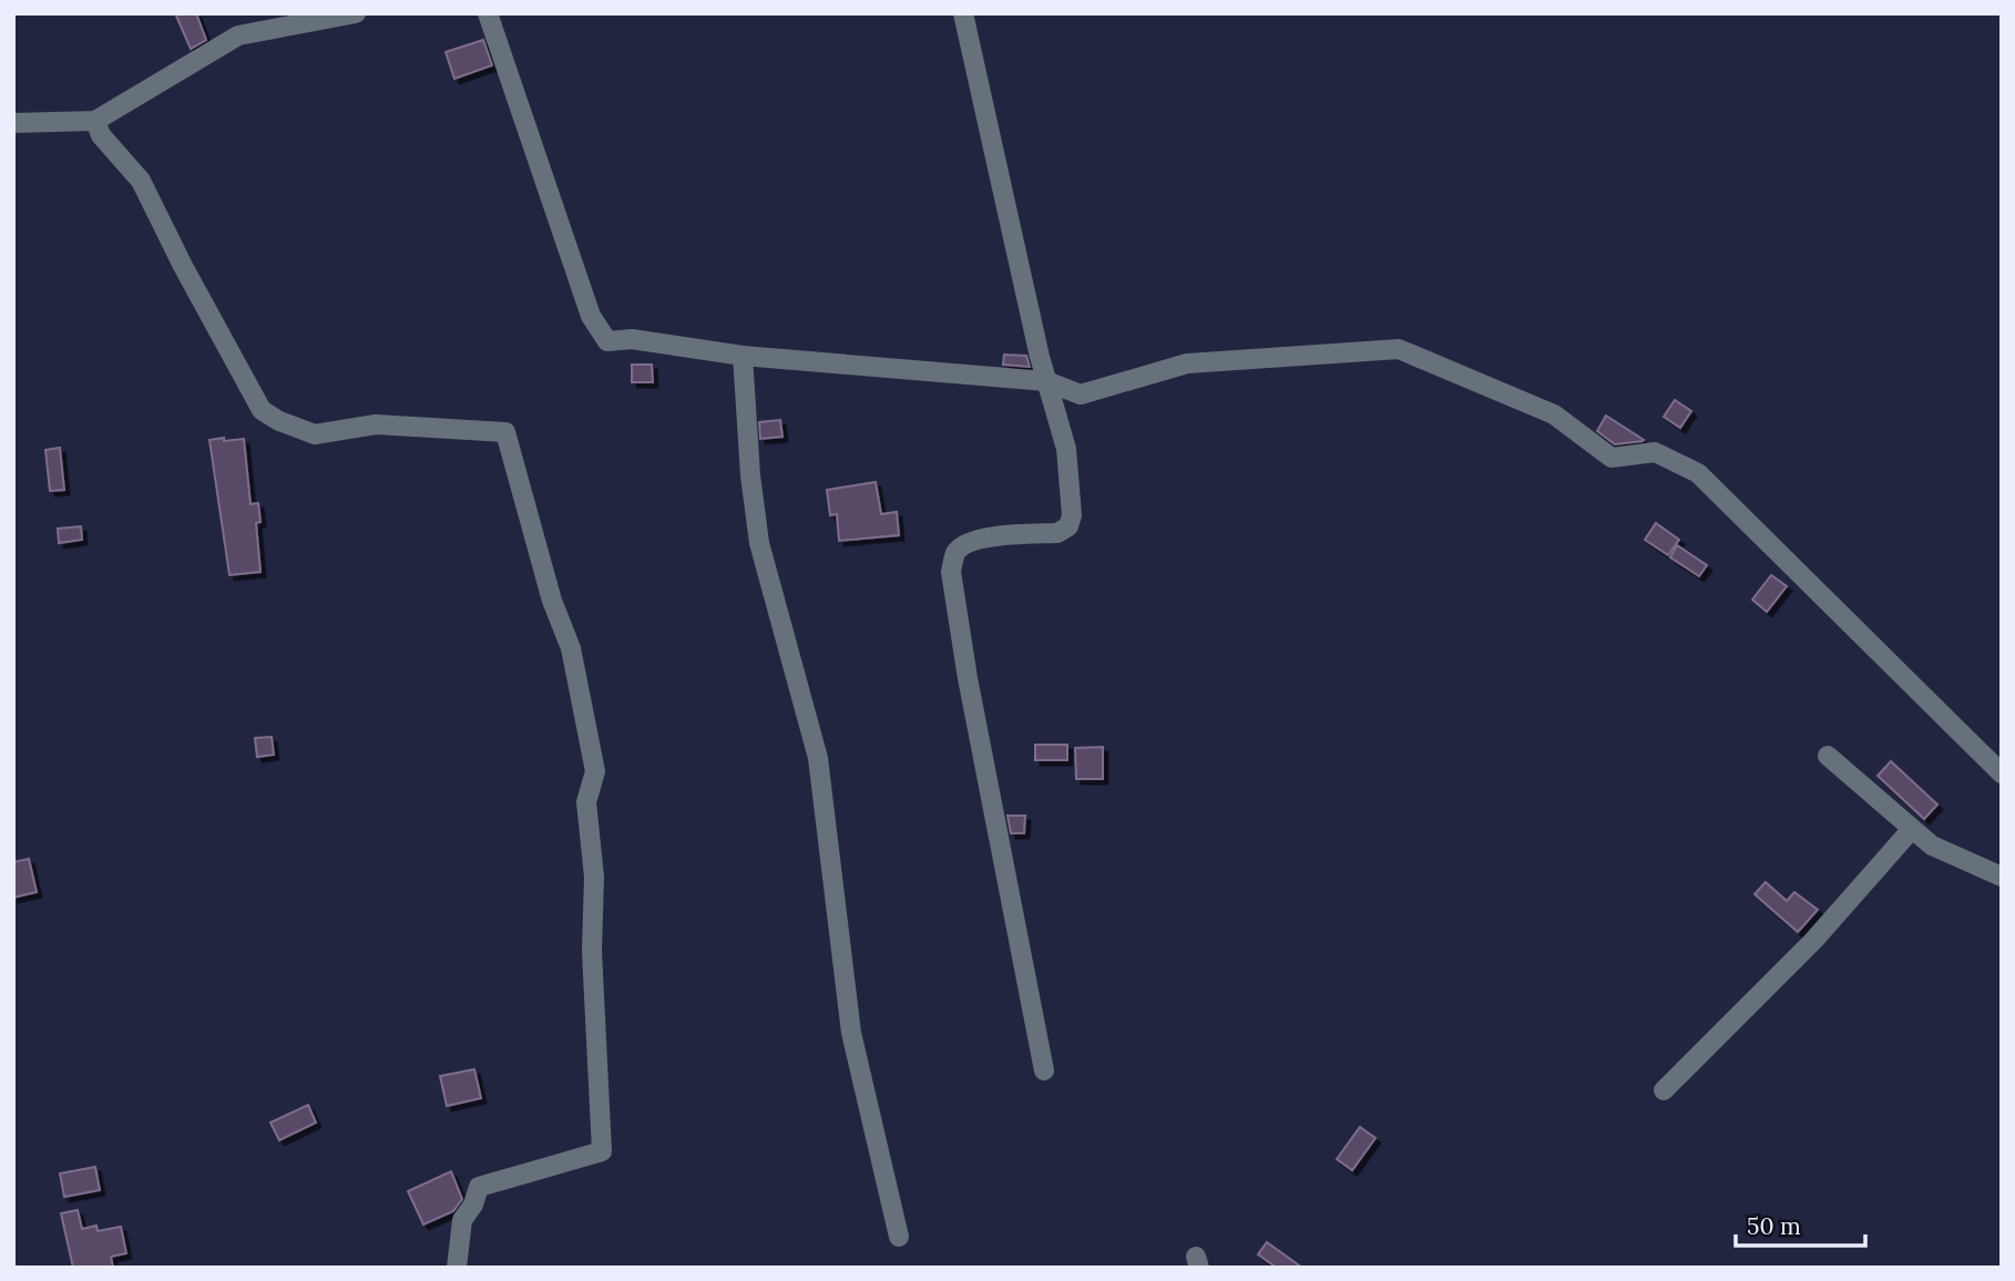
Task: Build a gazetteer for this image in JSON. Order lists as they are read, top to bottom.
{
  "scale_bar": "50 m"
}
